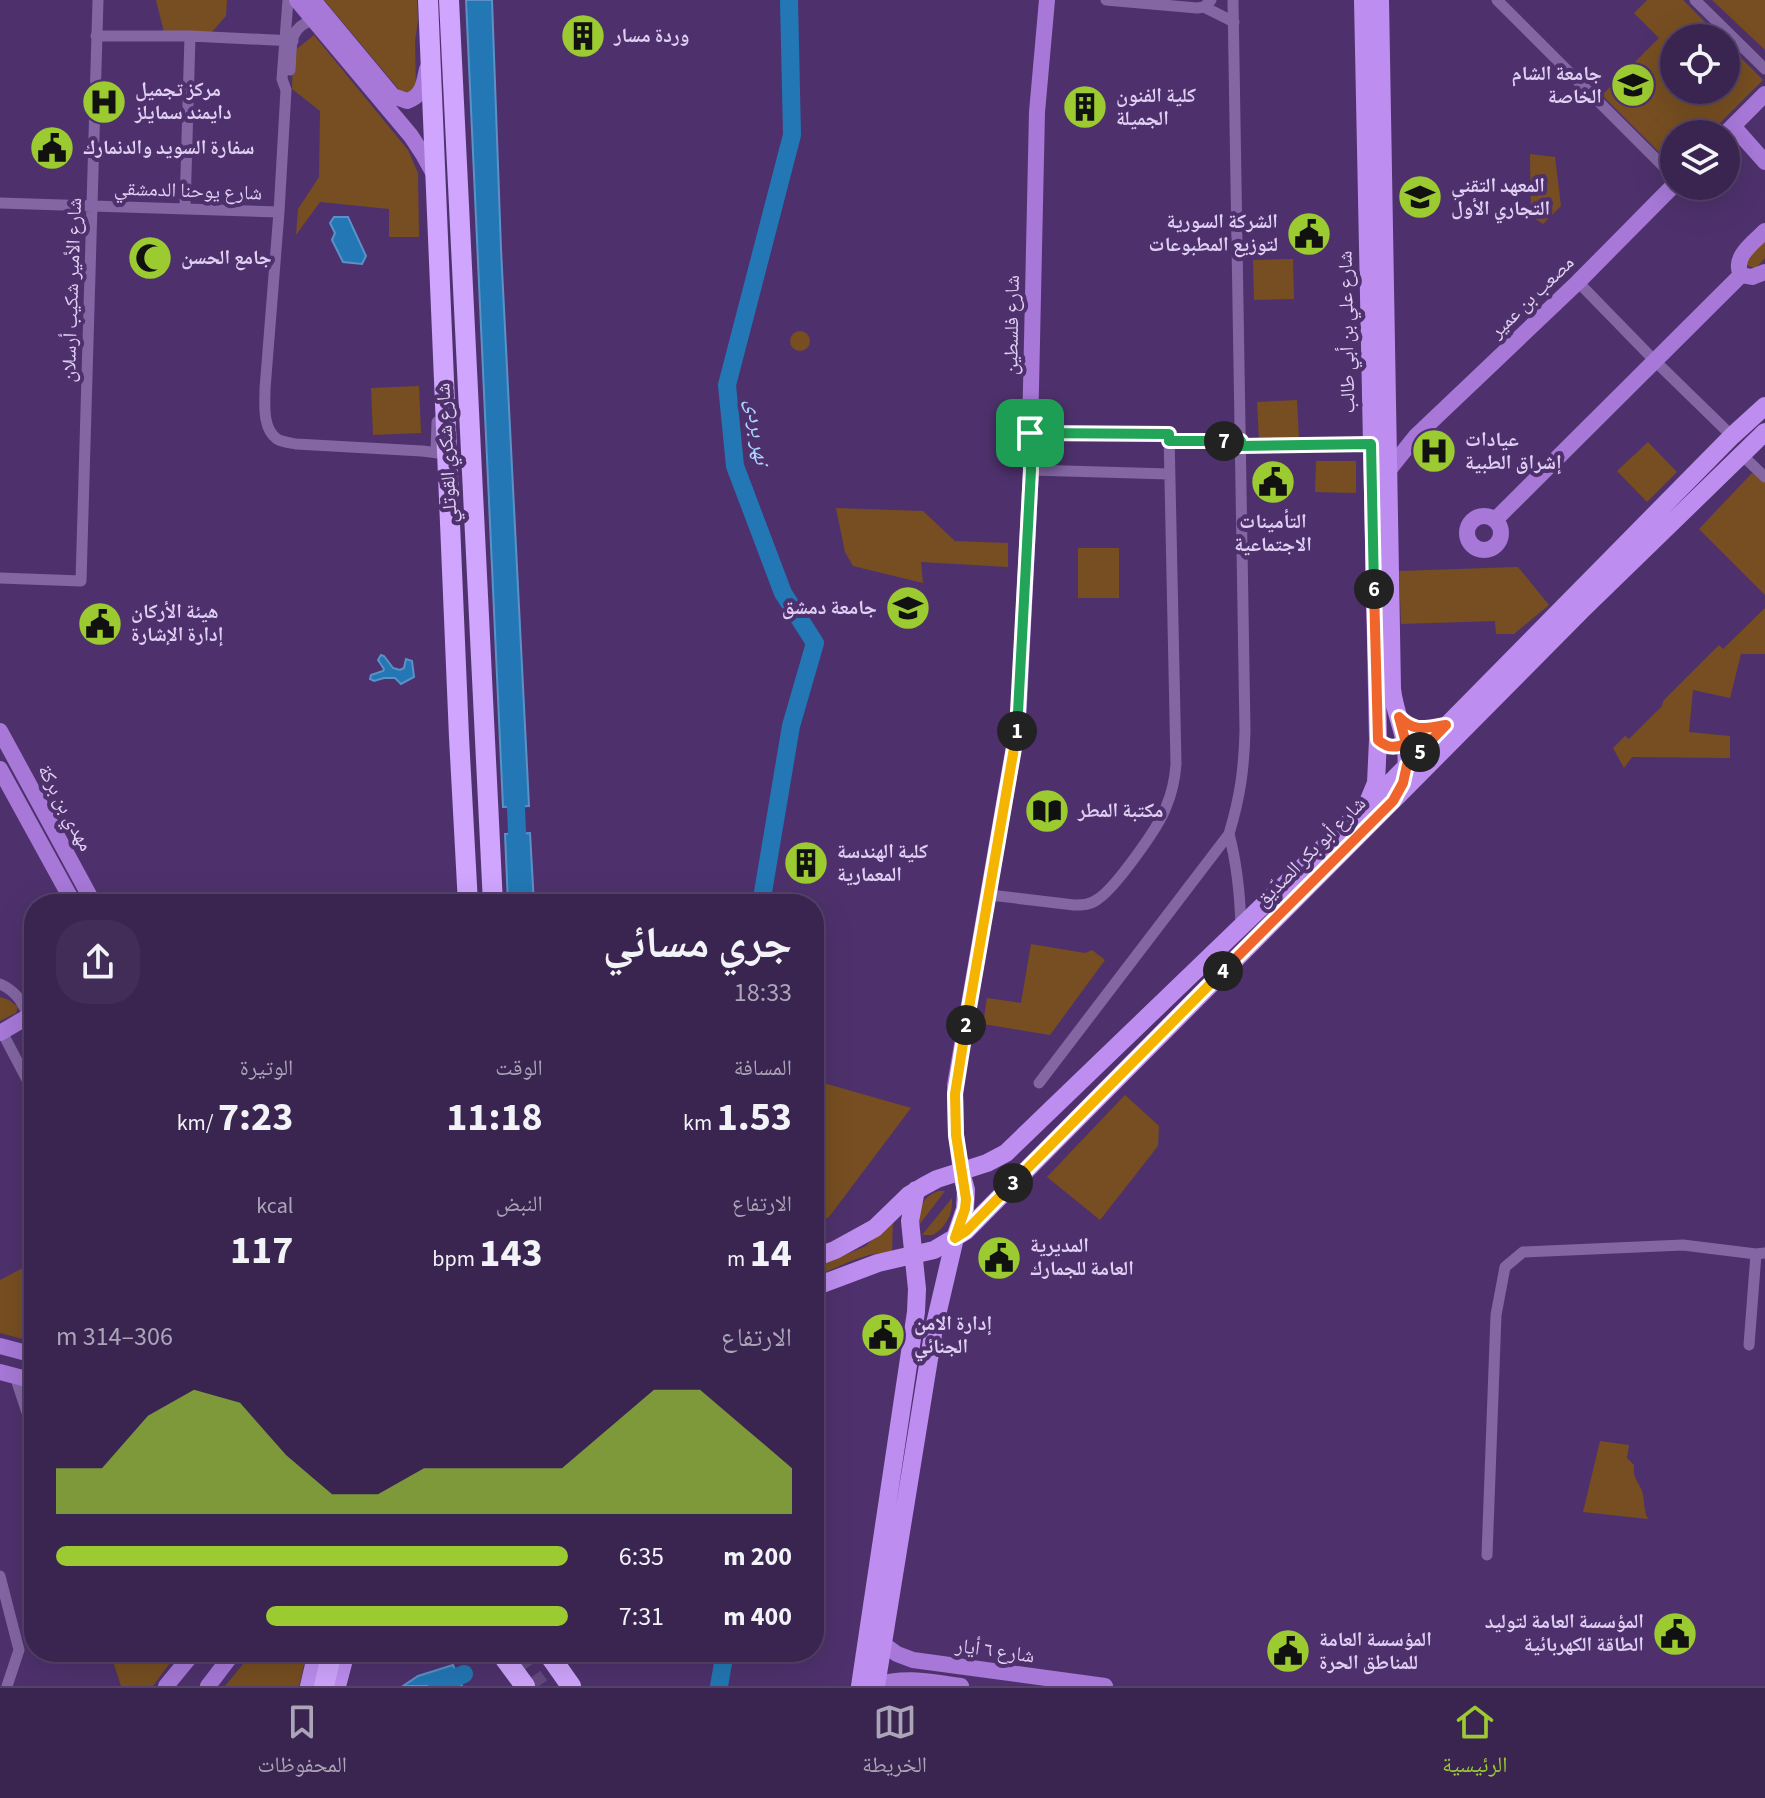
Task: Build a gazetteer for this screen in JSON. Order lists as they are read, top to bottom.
{
  "streets": {
    "highway": ["شارع شكري القوتلي"],
    "main road": [
      "مصعب بن عمير",
      "شارع فلسطين",
      "شارع علي بن أبي طالب",
      "مهدي بن بركة",
      "شارع أبو بكر الصدّيق",
      "شارع ٦ أيار"
    ],
    "street": ["شارع يوحنا الدمشقي", "شارع الأمير شكيب أرسلان"]
  },
  "crossings": [
    ["شارع يوحنا الدمشقي", "شارع الأمير شكيب أرسلان"],
    ["مصعب بن عمير", "شارع علي بن أبي طالب"],
    ["شارع فلسطين", "شارع أبو بكر الصدّيق"],
    ["شارع علي بن أبي طالب", "شارع أبو بكر الصدّيق"]
  ],
  "water": ["نهر بردى"],
  "places": {
    "building": ["وردة مسار", "كلية الفنون الجميلة", "كلية الهندسة المعمارية"],
    "school or university": ["جامعة الشام الخاصة", "المعهد التقني التجاري الأول", "جامعة دمشق"],
    "hospital": ["مركز تجميل دايمند سمايلز", "عيادات إشراق الطبية"],
    "public building": [
      "سفارة السويد والدنمارك",
      "الشركة السورية لتوزيع المطبوعات",
      "التأمينات الاجتماعية",
      "هيئة الأركان إدارة الإشارة",
      "المديرية العامة للجمارك",
      "إدارة الامن الجنائي",
      "المؤسسة العامة لتوليد الطاقة الكهربائية",
      "المؤسسة العامة للمناطق الحرة"
    ],
    "mosque": ["جامع الحسن"],
    "library": ["مكتبة المطر"]
  },
  "page": {
    "pins": [
      "7",
      "6",
      "1",
      "5",
      "4",
      "2",
      "3"
    ],
    "heading": ["جري مسائي", "18:33"],
    "stats": [
      ["المسافة", "1.53 km"],
      ["الوقت", "11:18"],
      ["الوتيرة", "7:23 /km"],
      ["الارتفاع", "14 m"],
      ["النبض", "143 bpm"],
      ["kcal", "117"]
    ],
    "chart": ["الارتفاع", "306–314 m"],
    "list": [
      {
        "name": "200 m",
        "note": "6:35"
      },
      {
        "name": "400 m",
        "note": "7:31"
      }
    ],
    "tabs": ["الرئيسية", "الخريطة", "المحفوظات"]
  }
}
